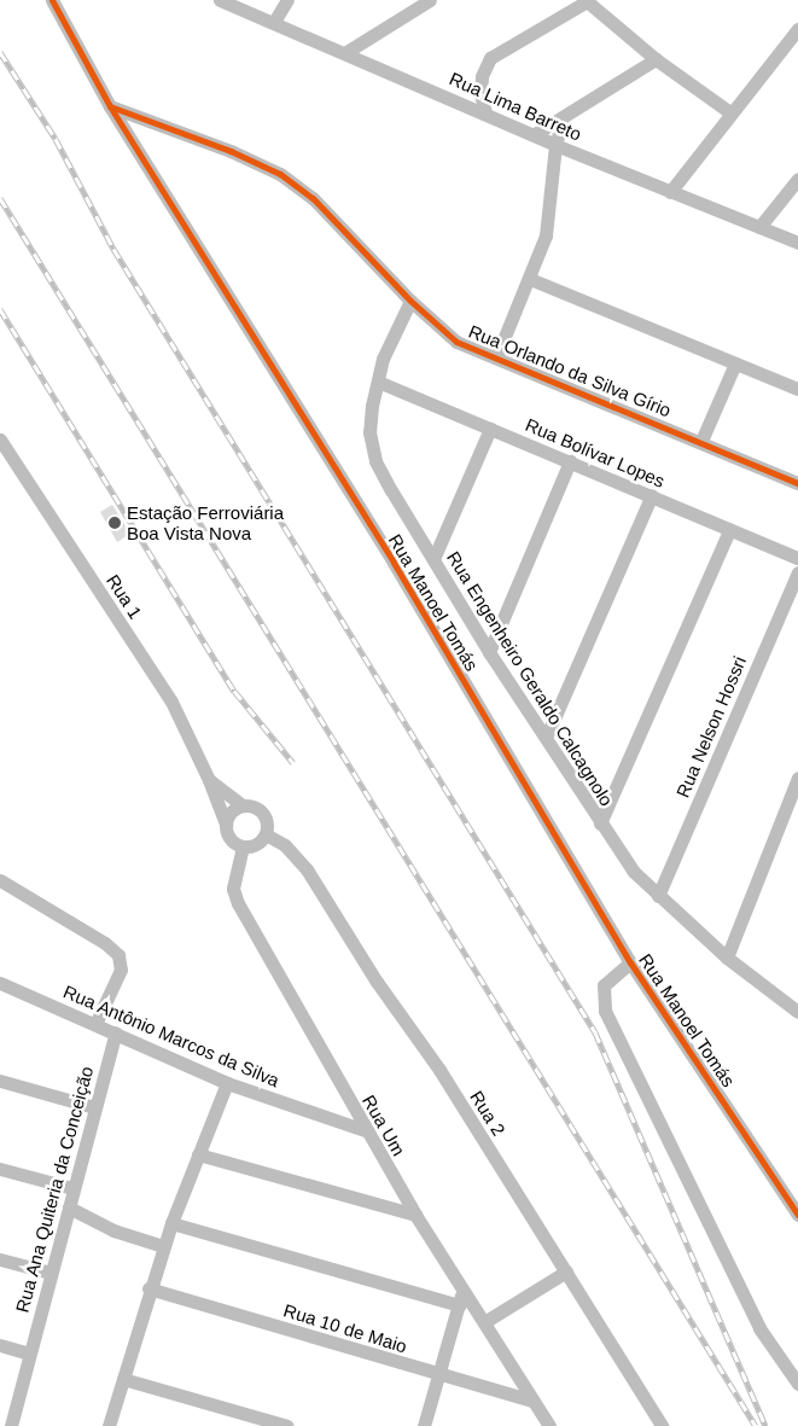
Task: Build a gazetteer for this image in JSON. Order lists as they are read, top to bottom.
{
  "streets": {
    "street": [
      "Rua Lima Barreto",
      "Rua Orlando da Silva Gírio",
      "Rua Bolívar Lopes",
      "Rua 1",
      "Rua Manoel Tomás",
      "Rua Engenheiro Geraldo Calcagnolo",
      "Rua Nelson Hossri",
      "Rua Antônio Marcos da Silva",
      "Rua 2",
      "Rua Um",
      "Rua Ana Quiteria da Conceição",
      "Rua 10 de Maio"
    ]
  },
  "crossings": [
    ["Rua Orlando da Silva Gírio", "Rua Manoel Tomás"],
    ["Rua Orlando da Silva Gírio", "Rua Engenheiro Geraldo Calcagnolo"],
    ["Rua Bolívar Lopes", "Rua Engenheiro Geraldo Calcagnolo"],
    ["Rua 1", "Rua 2"],
    ["Rua 1", "Rua Um"],
    ["Rua Engenheiro Geraldo Calcagnolo", "Rua Nelson Hossri"],
    ["Rua Antônio Marcos da Silva", "Rua Um"],
    ["Rua Antônio Marcos da Silva", "Rua Ana Quiteria da Conceição"],
    ["Rua 2", "Rua Um"],
    ["Rua Um", "Rua 10 de Maio"]
  ],
  "places": ["Estação Ferroviária Boa Vista Nova"]
}
